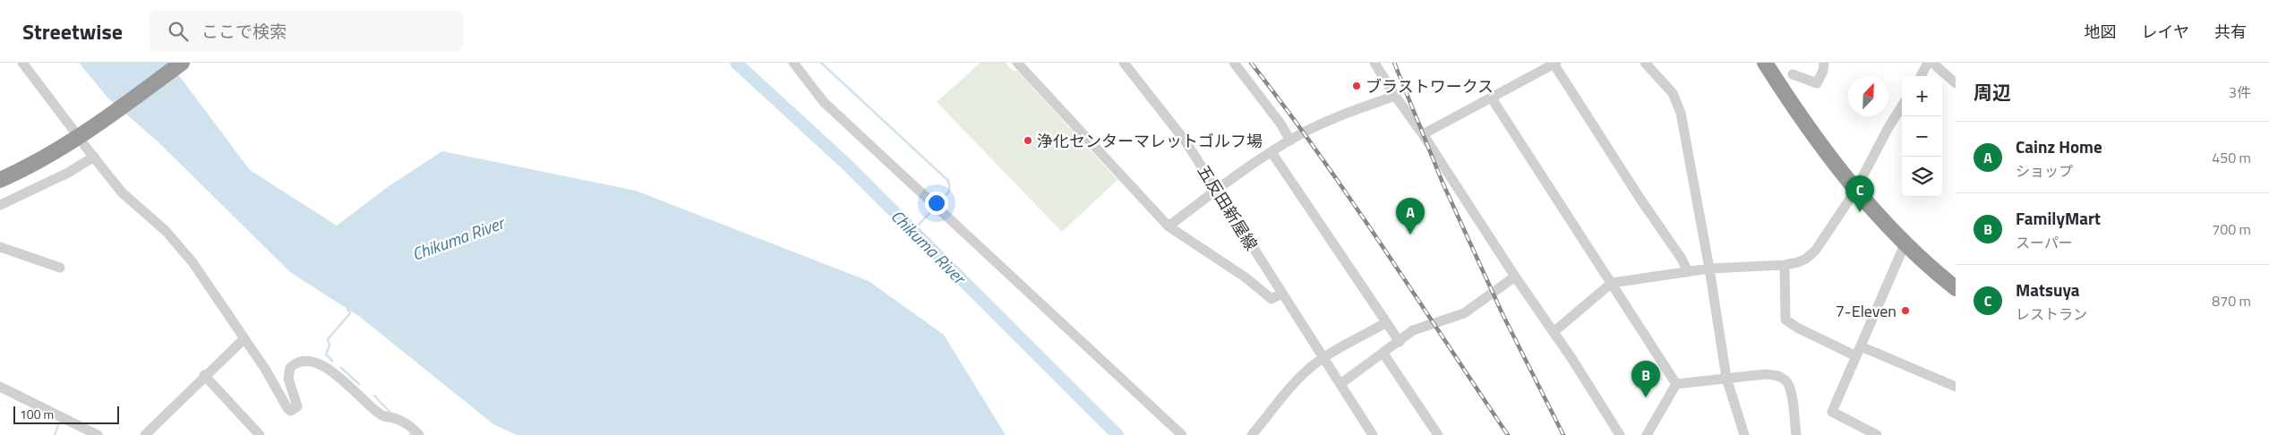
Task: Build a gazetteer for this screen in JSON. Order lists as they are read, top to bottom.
{
  "streets": {
    "street": ["五反田新屋線"]
  },
  "water": ["Chikuma River"],
  "places": ["ブラストワークス", "浄化センターマレットゴルフ場", "7-Eleven"],
  "scale_bar": "100 m",
  "north": "top right",
  "page": {
    "header": "Streetwise",
    "search": "ここで検索",
    "nav": ["地図", "レイヤ", "共有"],
    "heading": ["周辺", "3件"],
    "map_buttons": ["+", "−"],
    "list": [
      {
        "mark": "A",
        "name": "Cainz Home",
        "note": "ショップ",
        "value": "450 m"
      },
      {
        "mark": "B",
        "name": "FamilyMart",
        "note": "スーパー",
        "value": "700 m"
      },
      {
        "mark": "C",
        "name": "Matsuya",
        "note": "レストラン",
        "value": "870 m"
      }
    ],
    "pins": ["C", "A", "B"],
    "scale": "100 m"
  }
}
